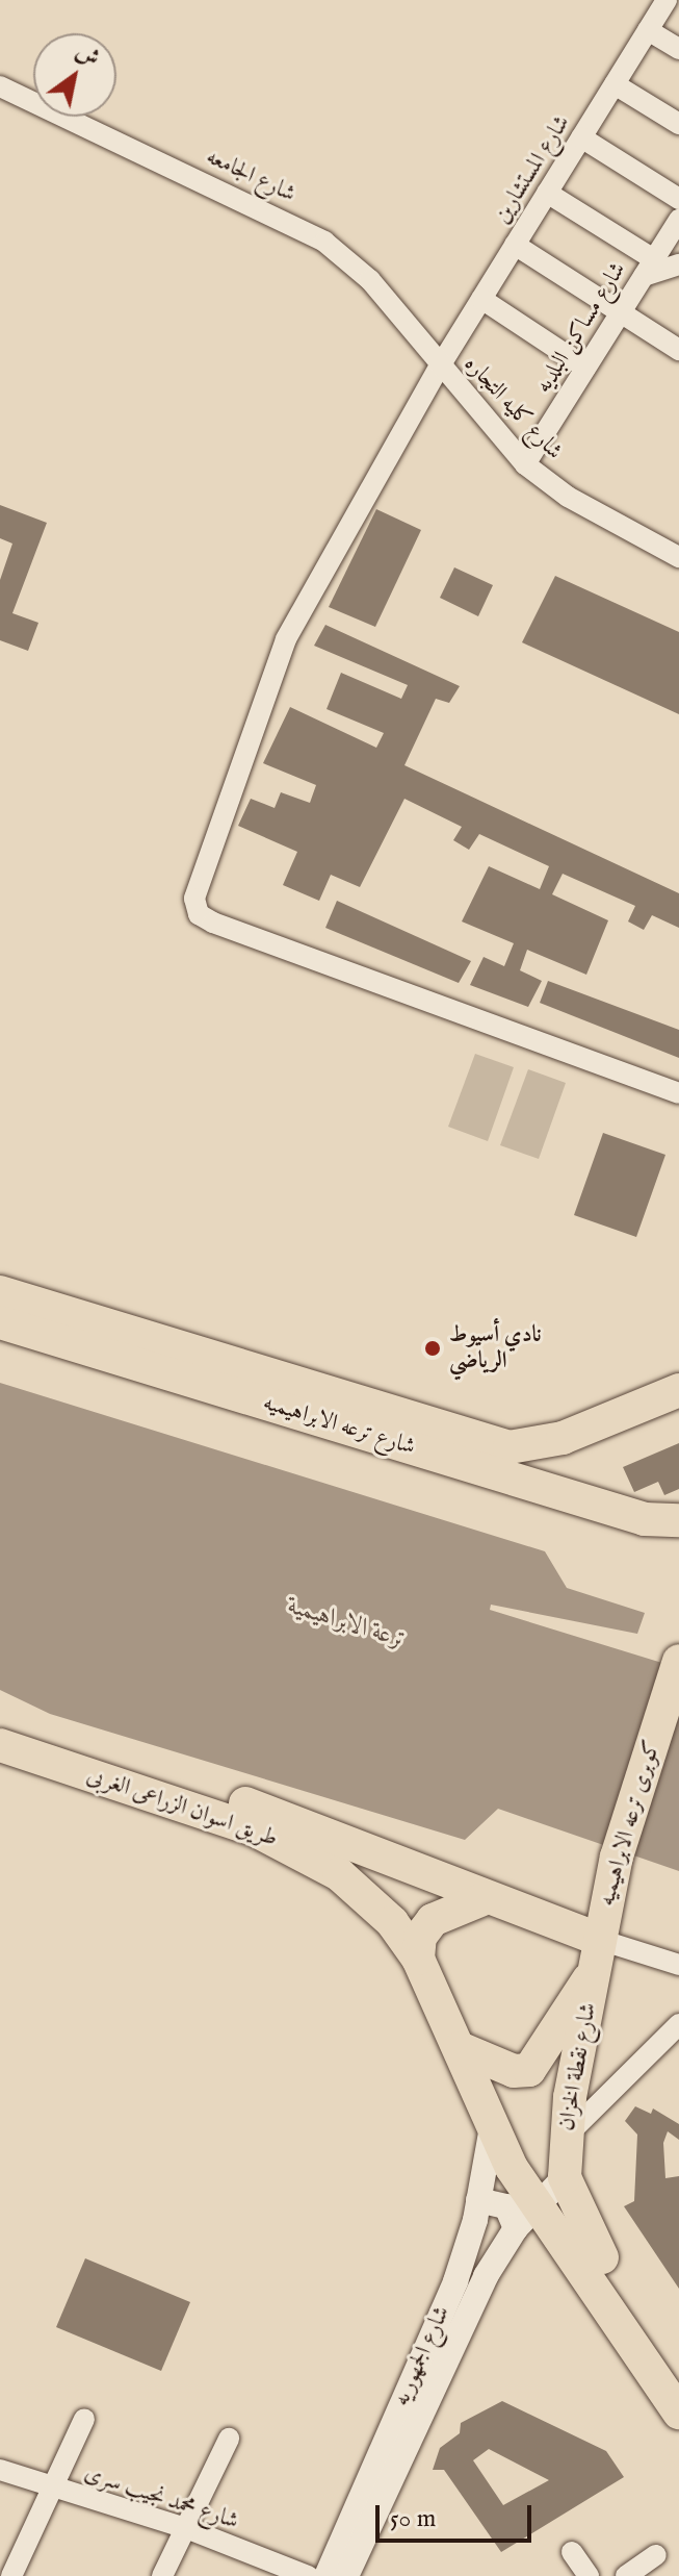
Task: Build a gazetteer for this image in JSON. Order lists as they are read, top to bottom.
{
  "streets": {
    "main road": [
      "شارع ترعه الابراهيميه",
      "طريق اسوان الزراعى الغربى",
      "كوبرى ترعه الابراهيميه",
      "شارع نقطة الخزان"
    ],
    "street": [
      "شارع المستشارين",
      "شارع الجامعه",
      "شارع مساكن البلديه",
      "شارع كليه التجاره",
      "شارع الجمهوريه",
      "شارع محمد نجيب سرى"
    ]
  },
  "crossings": [
    ["شارع المستشارين", "شارع الجامعه"],
    ["شارع المستشارين", "شارع كليه التجاره"],
    ["شارع الجامعه", "شارع كليه التجاره"],
    ["شارع مساكن البلديه", "شارع كليه التجاره"],
    ["طريق اسوان الزراعى الغربى", "كوبرى ترعه الابراهيميه"],
    ["طريق اسوان الزراعى الغربى", "شارع نقطة الخزان"],
    ["طريق اسوان الزراعى الغربى", "شارع الجمهوريه"],
    ["كوبرى ترعه الابراهيميه", "شارع نقطة الخزان"],
    ["شارع نقطة الخزان", "شارع الجمهوريه"]
  ],
  "water": ["ترعة الابراهيمية"],
  "places": ["نادي أسيوط الرياضي"],
  "scale_bar": "50 m",
  "north": "top right"
}
